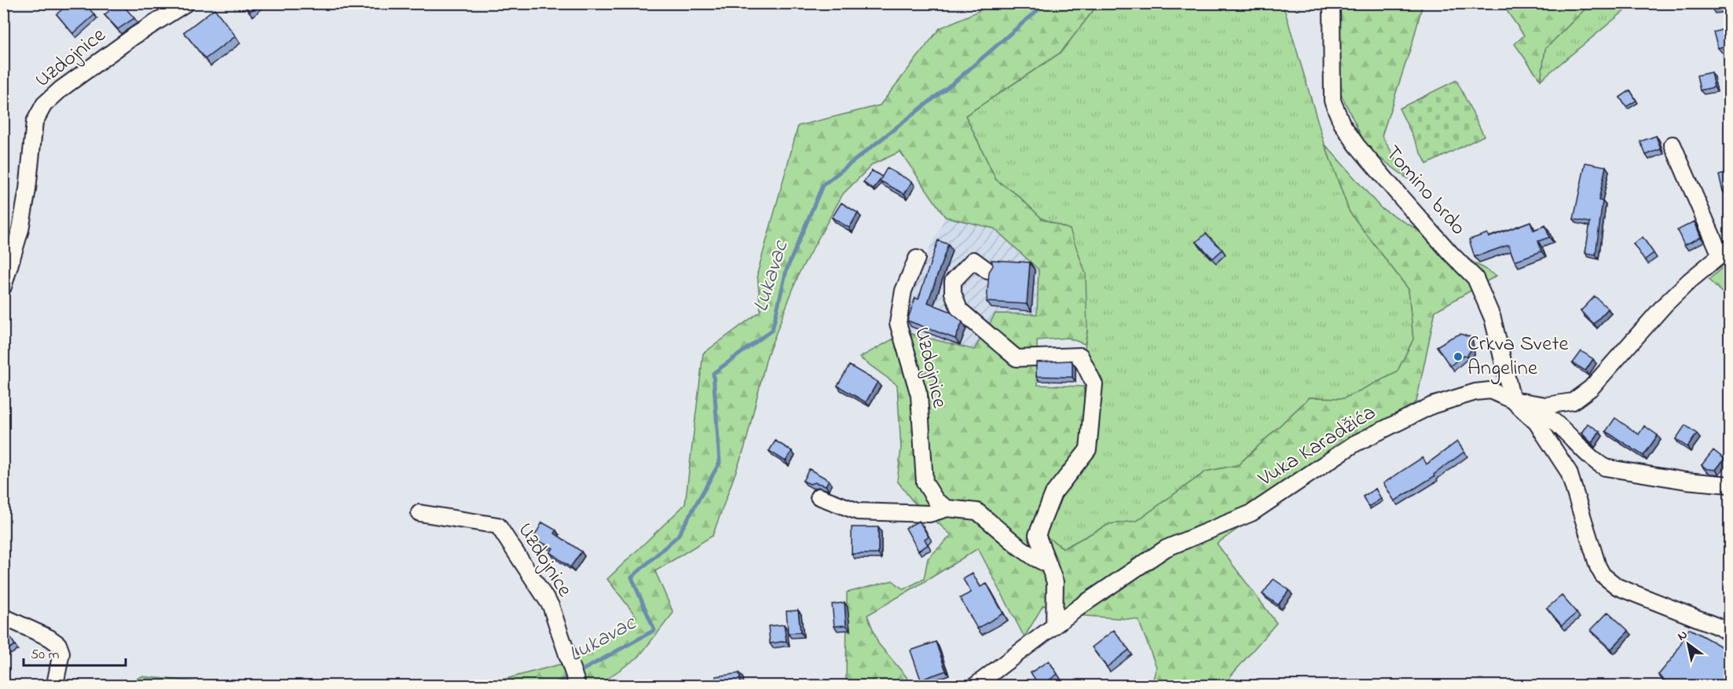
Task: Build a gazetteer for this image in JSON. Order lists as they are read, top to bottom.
{
  "streets": {
    "street": ["Uzdojnice", "Tomino brdo", "Vuka Karadžića"]
  },
  "crossings": [
    ["Uzdojnice", "Vuka Karadžića"],
    ["Tomino brdo", "Vuka Karadžića"]
  ],
  "water": ["Lukavac"],
  "places": ["Crkva Svete Angeline"],
  "scale_bar": "50 m",
  "north": "top left"
}
